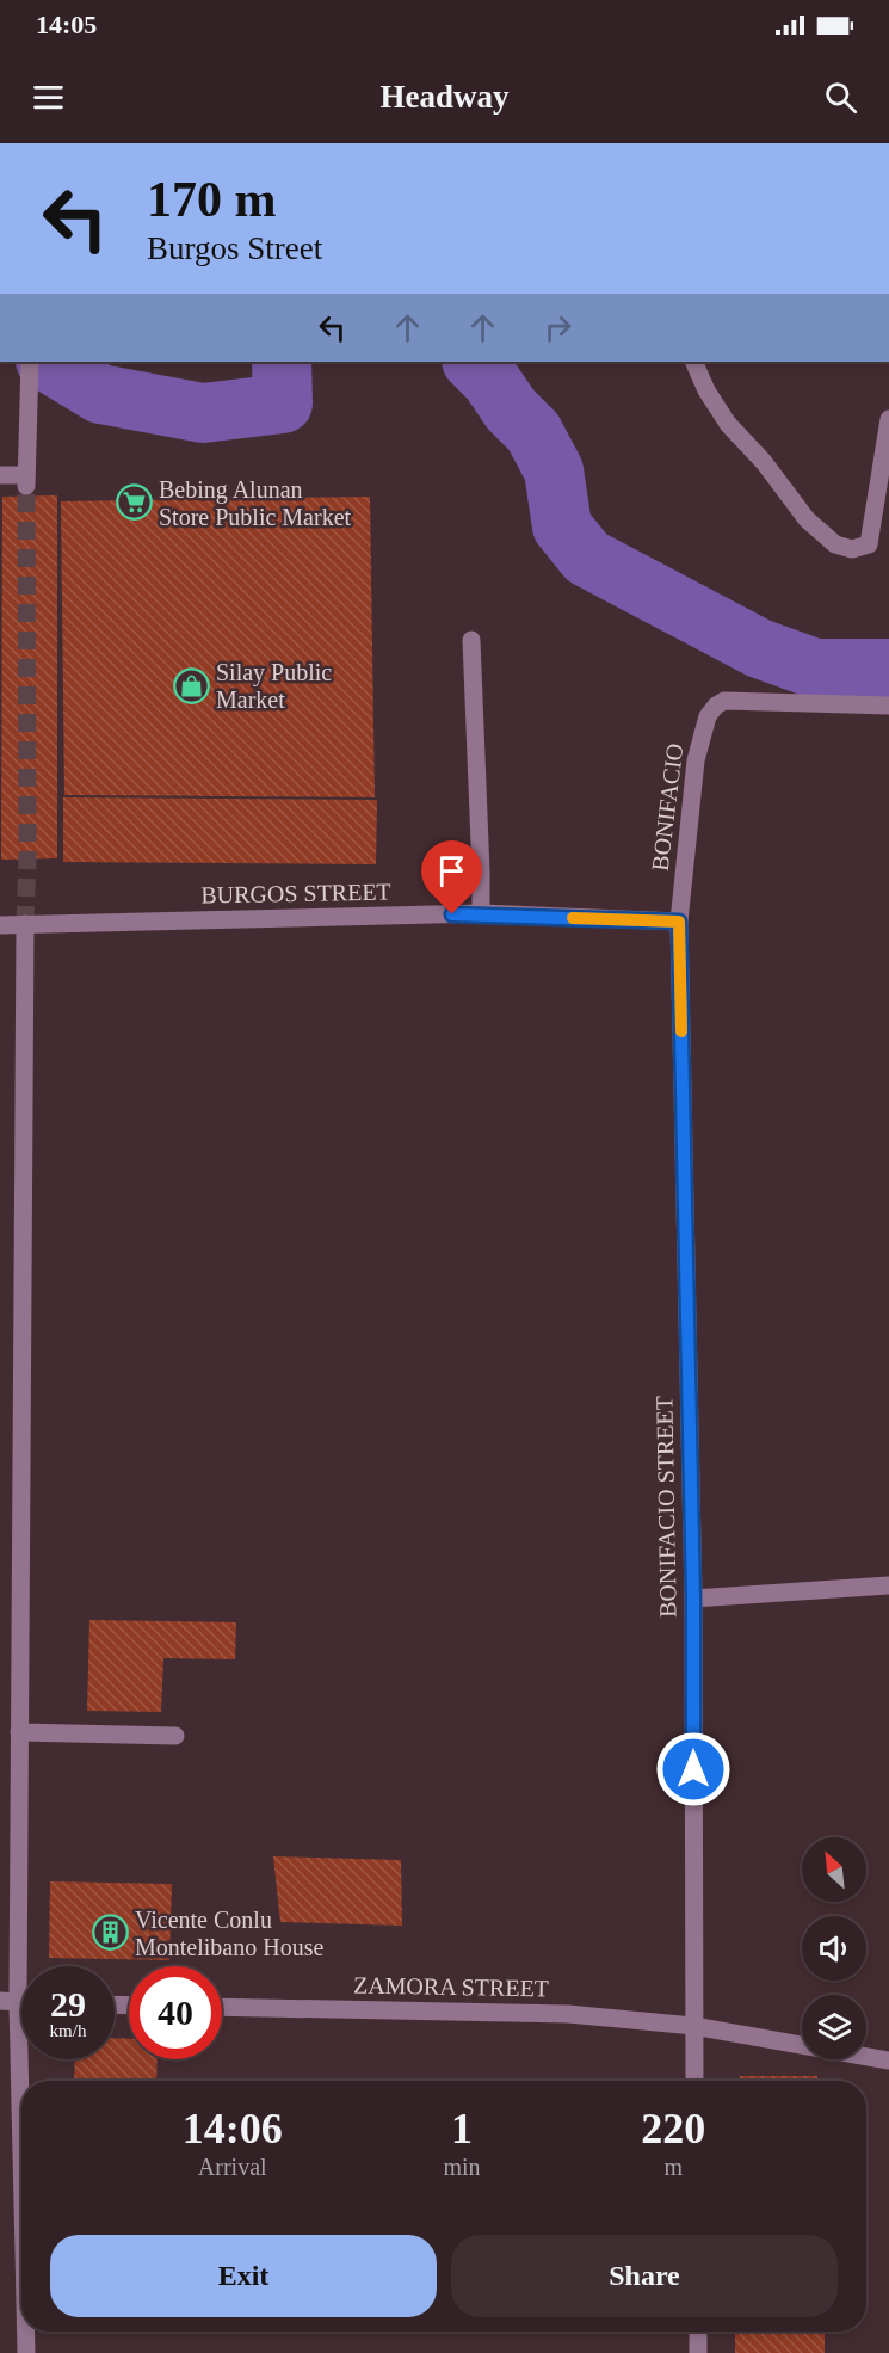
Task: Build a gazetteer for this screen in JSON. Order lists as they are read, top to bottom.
{
  "streets": {
    "street": [
      "BONIFACIO",
      "BURGOS STREET",
      "BONIFACIO STREET",
      "ZAMORA STREET"
    ]
  },
  "crossings": [
    ["BONIFACIO", "BURGOS STREET"],
    ["BONIFACIO", "BONIFACIO STREET"],
    ["BURGOS STREET", "BONIFACIO STREET"],
    ["BONIFACIO STREET", "ZAMORA STREET"]
  ],
  "places": {
    "supermarket": ["Bebing Alunan Store Public Market"],
    "shop": ["Silay Public Market"],
    "building": ["Vicente Conlu Montelibano House"]
  },
  "north": "top left",
  "page": {
    "status": "14:05",
    "header": "Headway",
    "turn": ["170 m", "Burgos Street"],
    "speed": "29 km/h",
    "limit": "40",
    "eta": [
      "14:06",
      "Arrival",
      "1",
      "min",
      "220",
      "m"
    ],
    "buttons": ["Exit", "Share"]
  }
}
